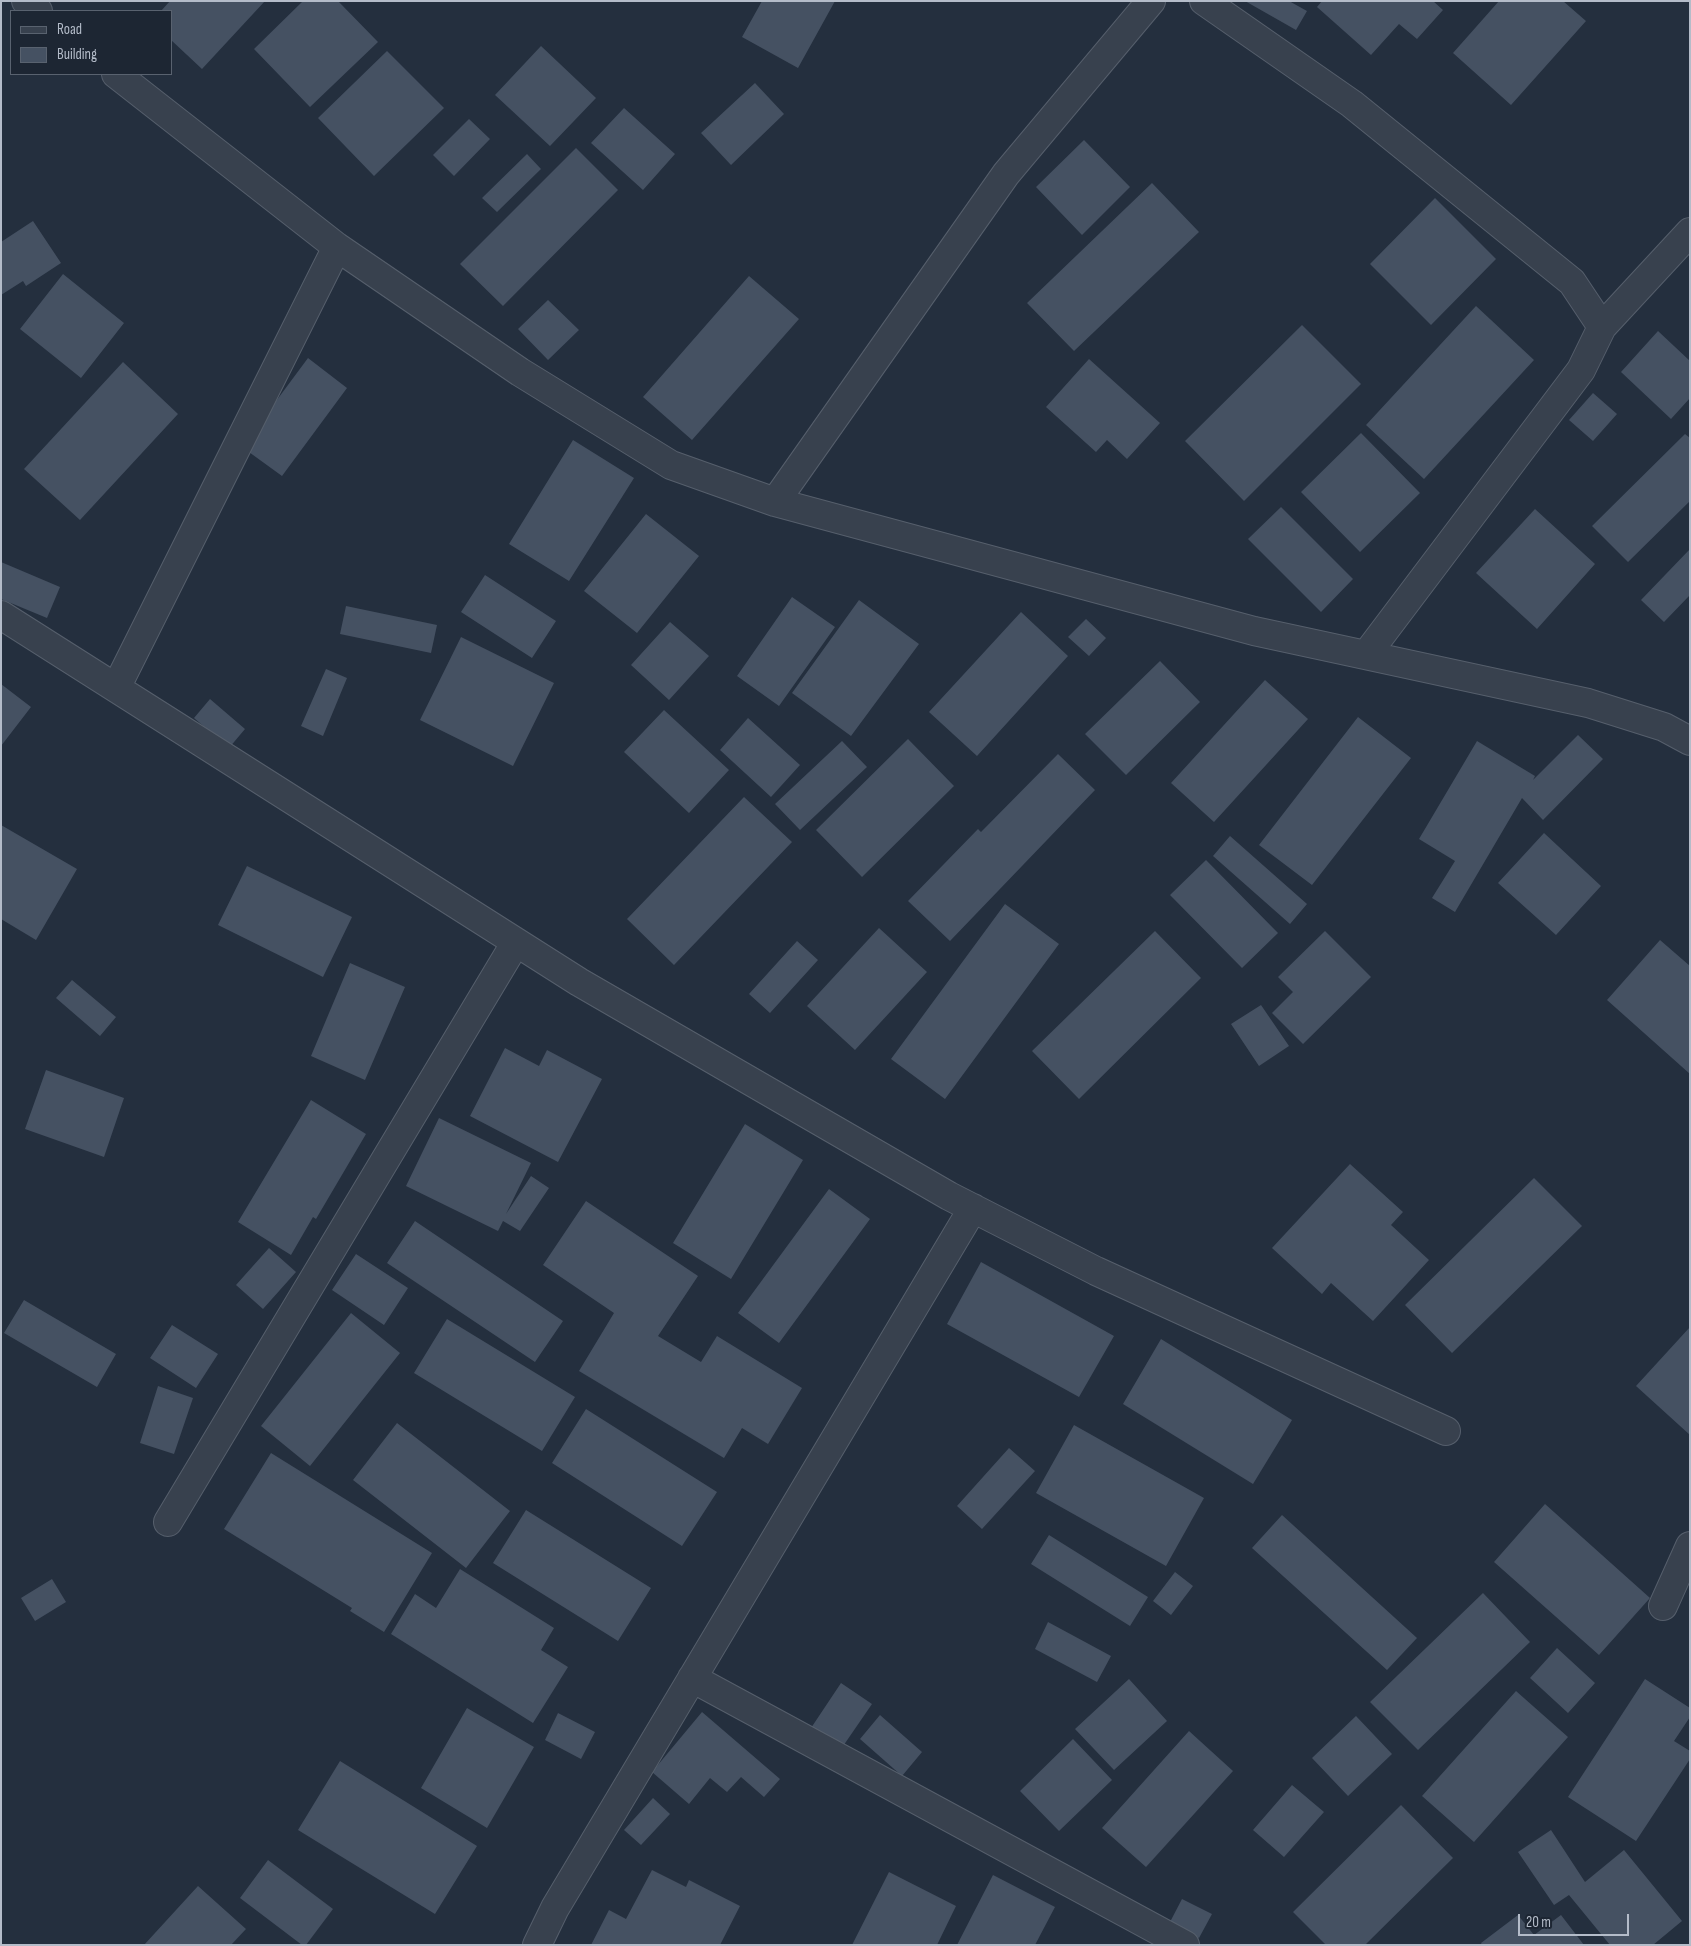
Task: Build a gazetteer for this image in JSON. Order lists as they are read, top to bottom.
{
  "legend": ["Road", "Building"],
  "scale_bar": "20 m"
}
